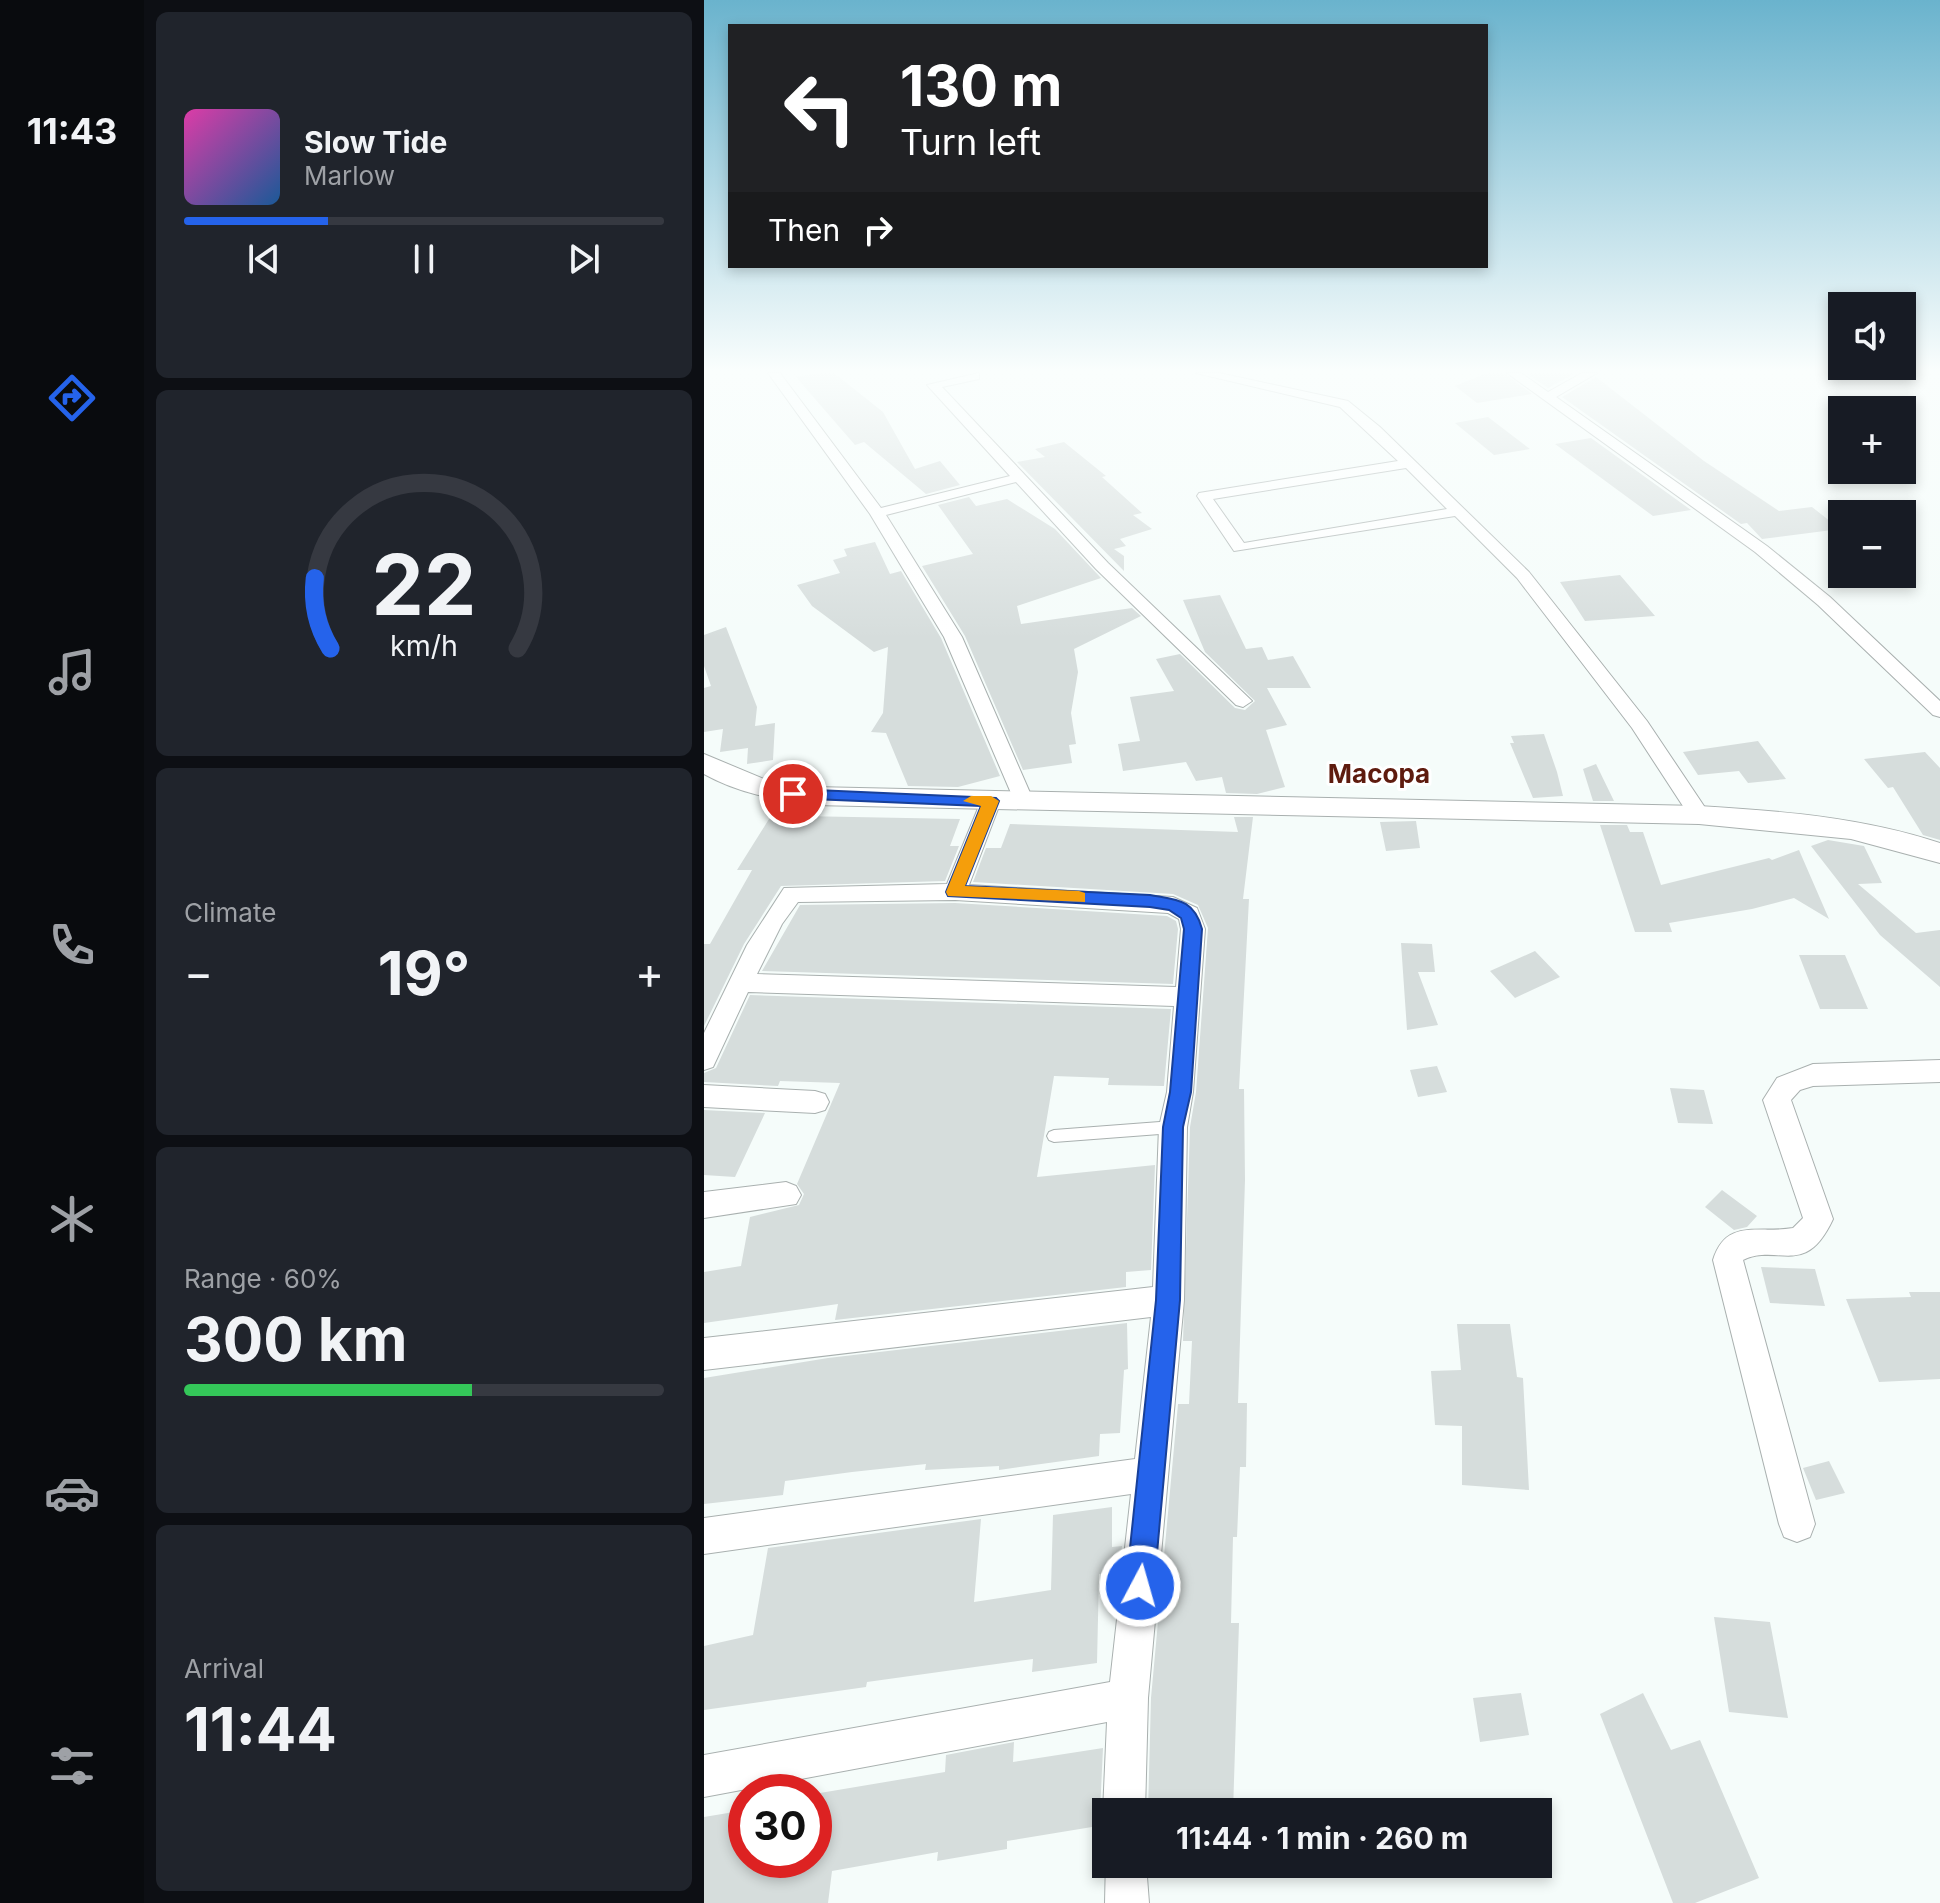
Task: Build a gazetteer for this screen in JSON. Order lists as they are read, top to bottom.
{
  "districts": ["Macopa"],
  "page": {
    "tabs": "11:43",
    "turn": ["130 m", "Turn left"],
    "song": ["Slow Tide", "Marlow"],
    "then": "Then",
    "map_buttons": ["+", "−"],
    "tile": [
      "Climate",
      ["Range · 60%", "300 km"],
      ["Arrival", "11:44"]
    ],
    "heat": ["−", "19°", "+"],
    "limit": "30",
    "trip": "11:44 · 1 min · 260 m",
    "gauge": ["22", "km/h"]
  }
}
